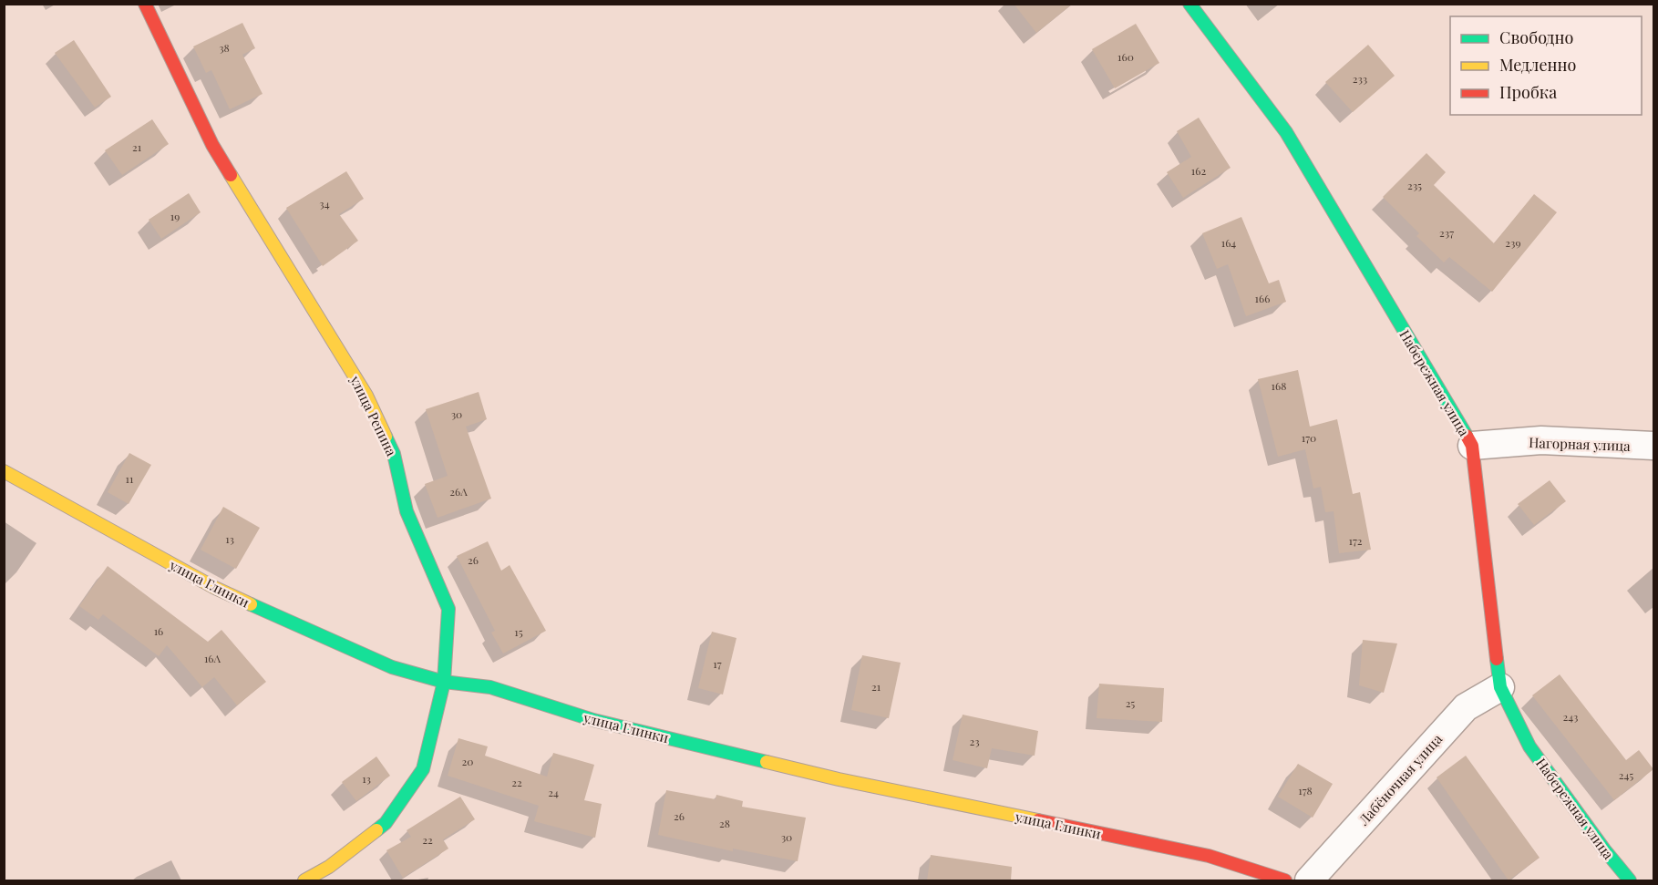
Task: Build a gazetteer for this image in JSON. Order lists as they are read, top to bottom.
{
  "streets": {
    "street": [
      "Набережная улица",
      "улица Репина",
      "Нагорная улица",
      "улица Глинки",
      "Лабёночная улица"
    ]
  },
  "crossings": [
    ["Набережная улица", "Нагорная улица"],
    ["Набережная улица", "Лабёночная улица"],
    ["улица Репина", "улица Глинки"]
  ],
  "house_numbers": [
    "38",
    "160",
    "233",
    "21",
    "162",
    "235",
    "34",
    "19",
    "237",
    "164",
    "239",
    "166",
    "168",
    "30",
    "170",
    "11",
    "26А",
    "13",
    "172",
    "26",
    "16",
    "15",
    "16А",
    "17",
    "21",
    "25",
    "243",
    "23",
    "20",
    "245",
    "13",
    "22",
    "178",
    "24",
    "26",
    "28",
    "30",
    "22"
  ],
  "legend": ["Свободно", "Медленно", "Пробка"]
}
